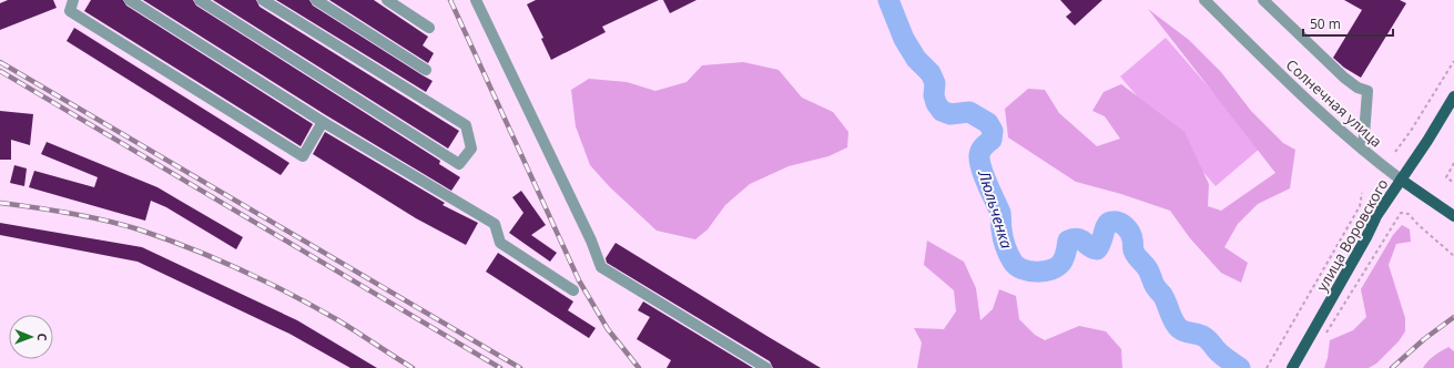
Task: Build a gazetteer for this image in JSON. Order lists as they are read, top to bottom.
{
  "streets": {
    "main road": ["Солнечная улица", "улица Воровского"]
  },
  "crossings": [
    ["Солнечная улица", "улица Воровского"]
  ],
  "water": ["Люльченка"],
  "scale_bar": "50 m",
  "north": "right"
}
